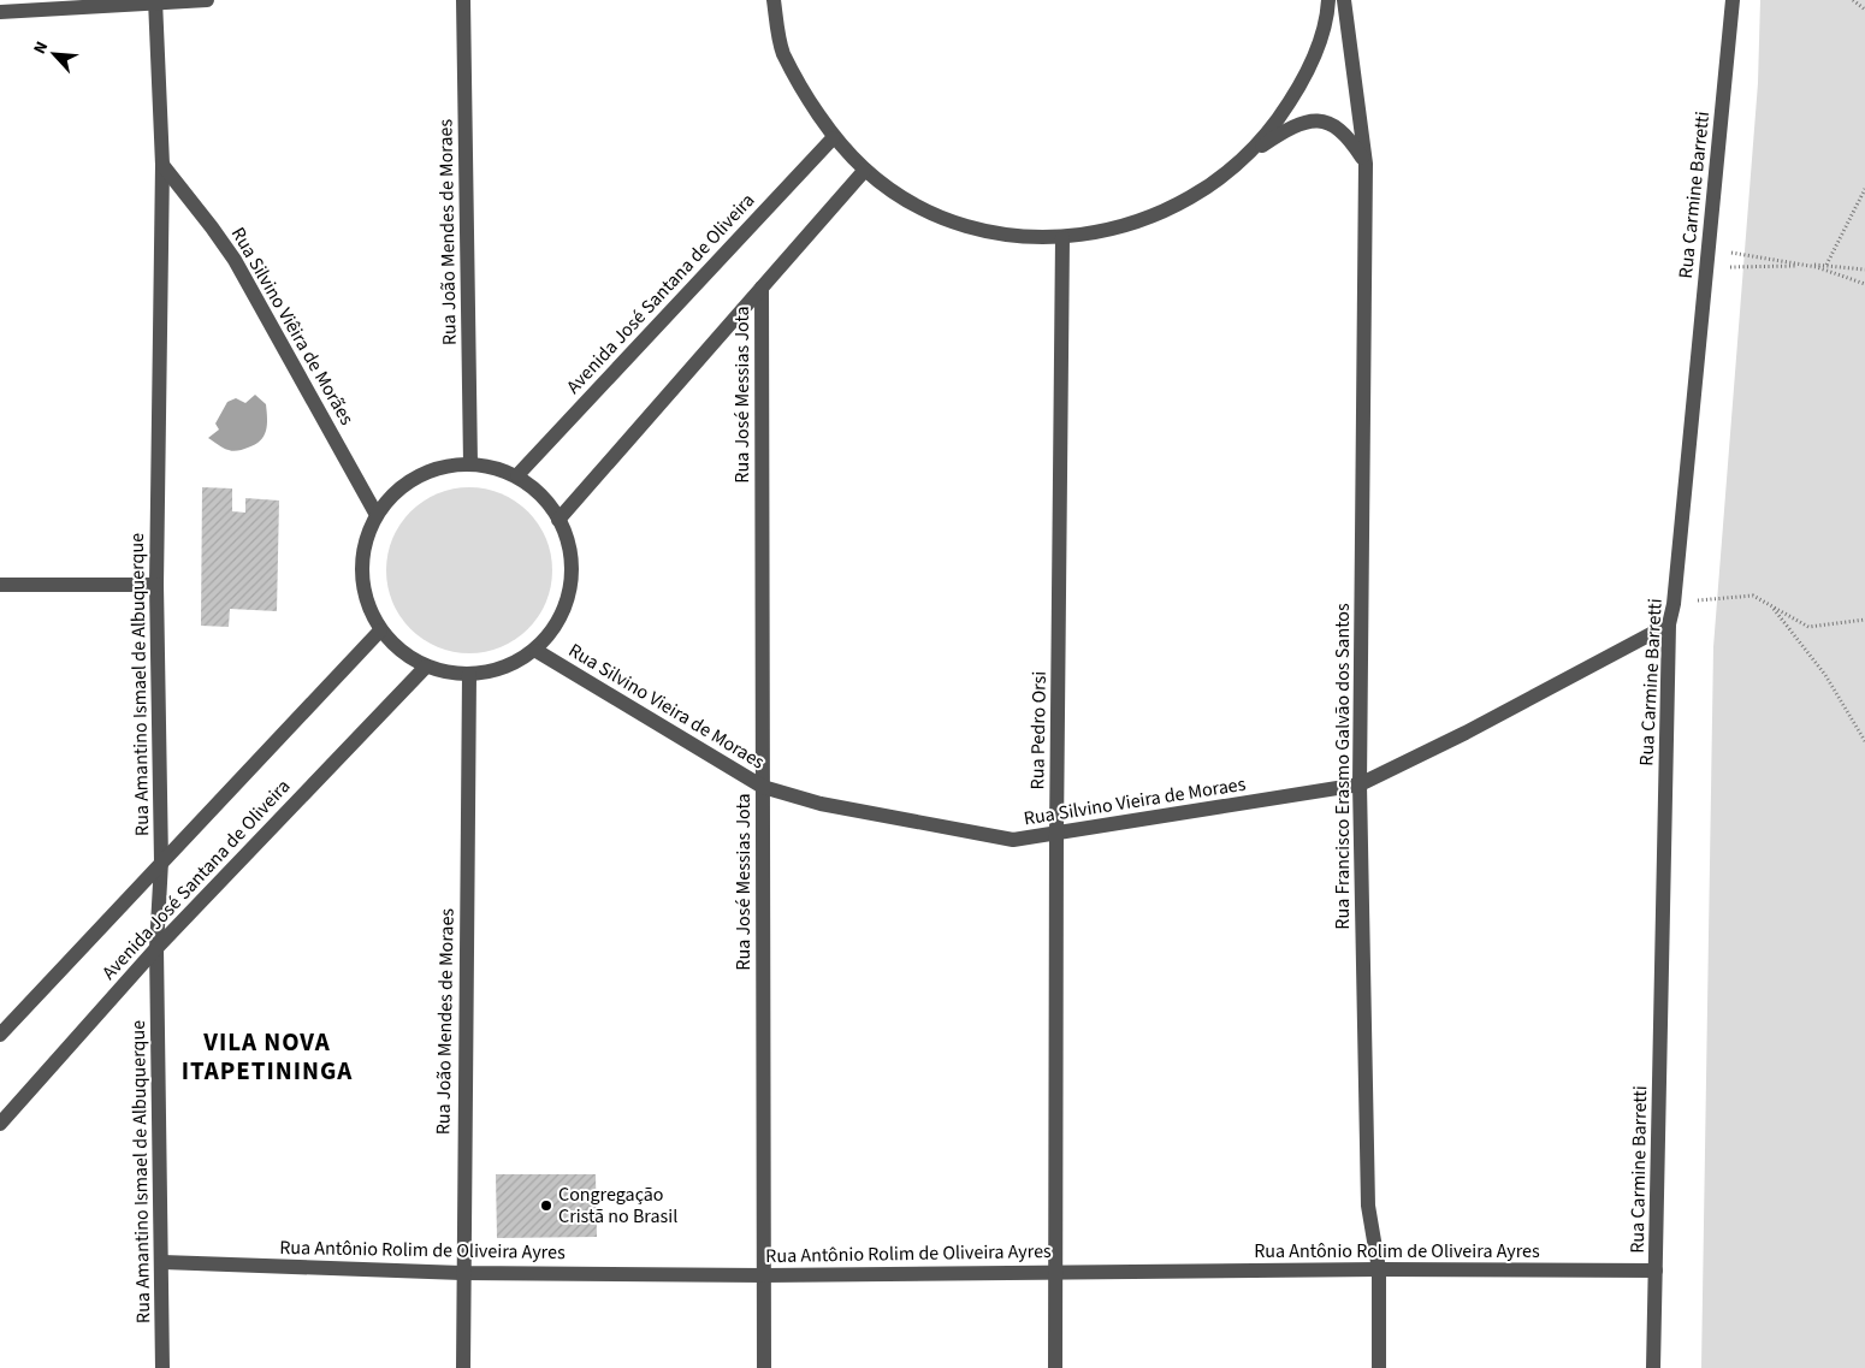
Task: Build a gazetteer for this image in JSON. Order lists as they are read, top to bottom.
{
  "streets": {
    "street": [
      "Rua Carmine Barretti",
      "Rua João Mendes de Moraes",
      "Avenida José Santana de Oliveira",
      "Rua Silvino Viêira de Morães",
      "Rua José Messias Jota",
      "Rua Amantino Ismael de Albuquerque",
      "Rua Silvino Vieira de Moraes",
      "Rua Pedro Orsi",
      "Rua Francisco Erasmo Galvão dos Santos",
      "Rua Antônio Rolim de Oliveira Ayres"
    ]
  },
  "crossings": [
    ["Rua Carmine Barretti", "Rua Silvino Vieira de Moraes"],
    ["Rua Carmine Barretti", "Rua Antônio Rolim de Oliveira Ayres"],
    ["Rua João Mendes de Moraes", "Avenida José Santana de Oliveira"],
    ["Rua João Mendes de Moraes", "Rua Silvino Viêira de Morães"],
    ["Rua João Mendes de Moraes", "Rua Silvino Vieira de Moraes"],
    ["Rua João Mendes de Moraes", "Rua Antônio Rolim de Oliveira Ayres"],
    ["Avenida José Santana de Oliveira", "Rua Silvino Viêira de Morães"],
    ["Avenida José Santana de Oliveira", "Rua Amantino Ismael de Albuquerque"],
    ["Avenida José Santana de Oliveira", "Rua Silvino Vieira de Moraes"],
    ["Rua Silvino Viêira de Morães", "Rua Amantino Ismael de Albuquerque"],
    ["Rua Silvino Viêira de Morães", "Rua Silvino Vieira de Moraes"],
    ["Rua José Messias Jota", "Rua Silvino Vieira de Moraes"],
    ["Rua José Messias Jota", "Rua Antônio Rolim de Oliveira Ayres"],
    ["Rua Amantino Ismael de Albuquerque", "Rua Antônio Rolim de Oliveira Ayres"],
    ["Rua Silvino Vieira de Moraes", "Rua Pedro Orsi"],
    ["Rua Silvino Vieira de Moraes", "Rua Francisco Erasmo Galvão dos Santos"],
    ["Rua Pedro Orsi", "Rua Antônio Rolim de Oliveira Ayres"],
    ["Rua Francisco Erasmo Galvão dos Santos", "Rua Antônio Rolim de Oliveira Ayres"]
  ],
  "districts": ["VILA NOVA ITAPETININGA"],
  "places": ["Congregação Cristã no Brasil"],
  "north": "top left"
}
